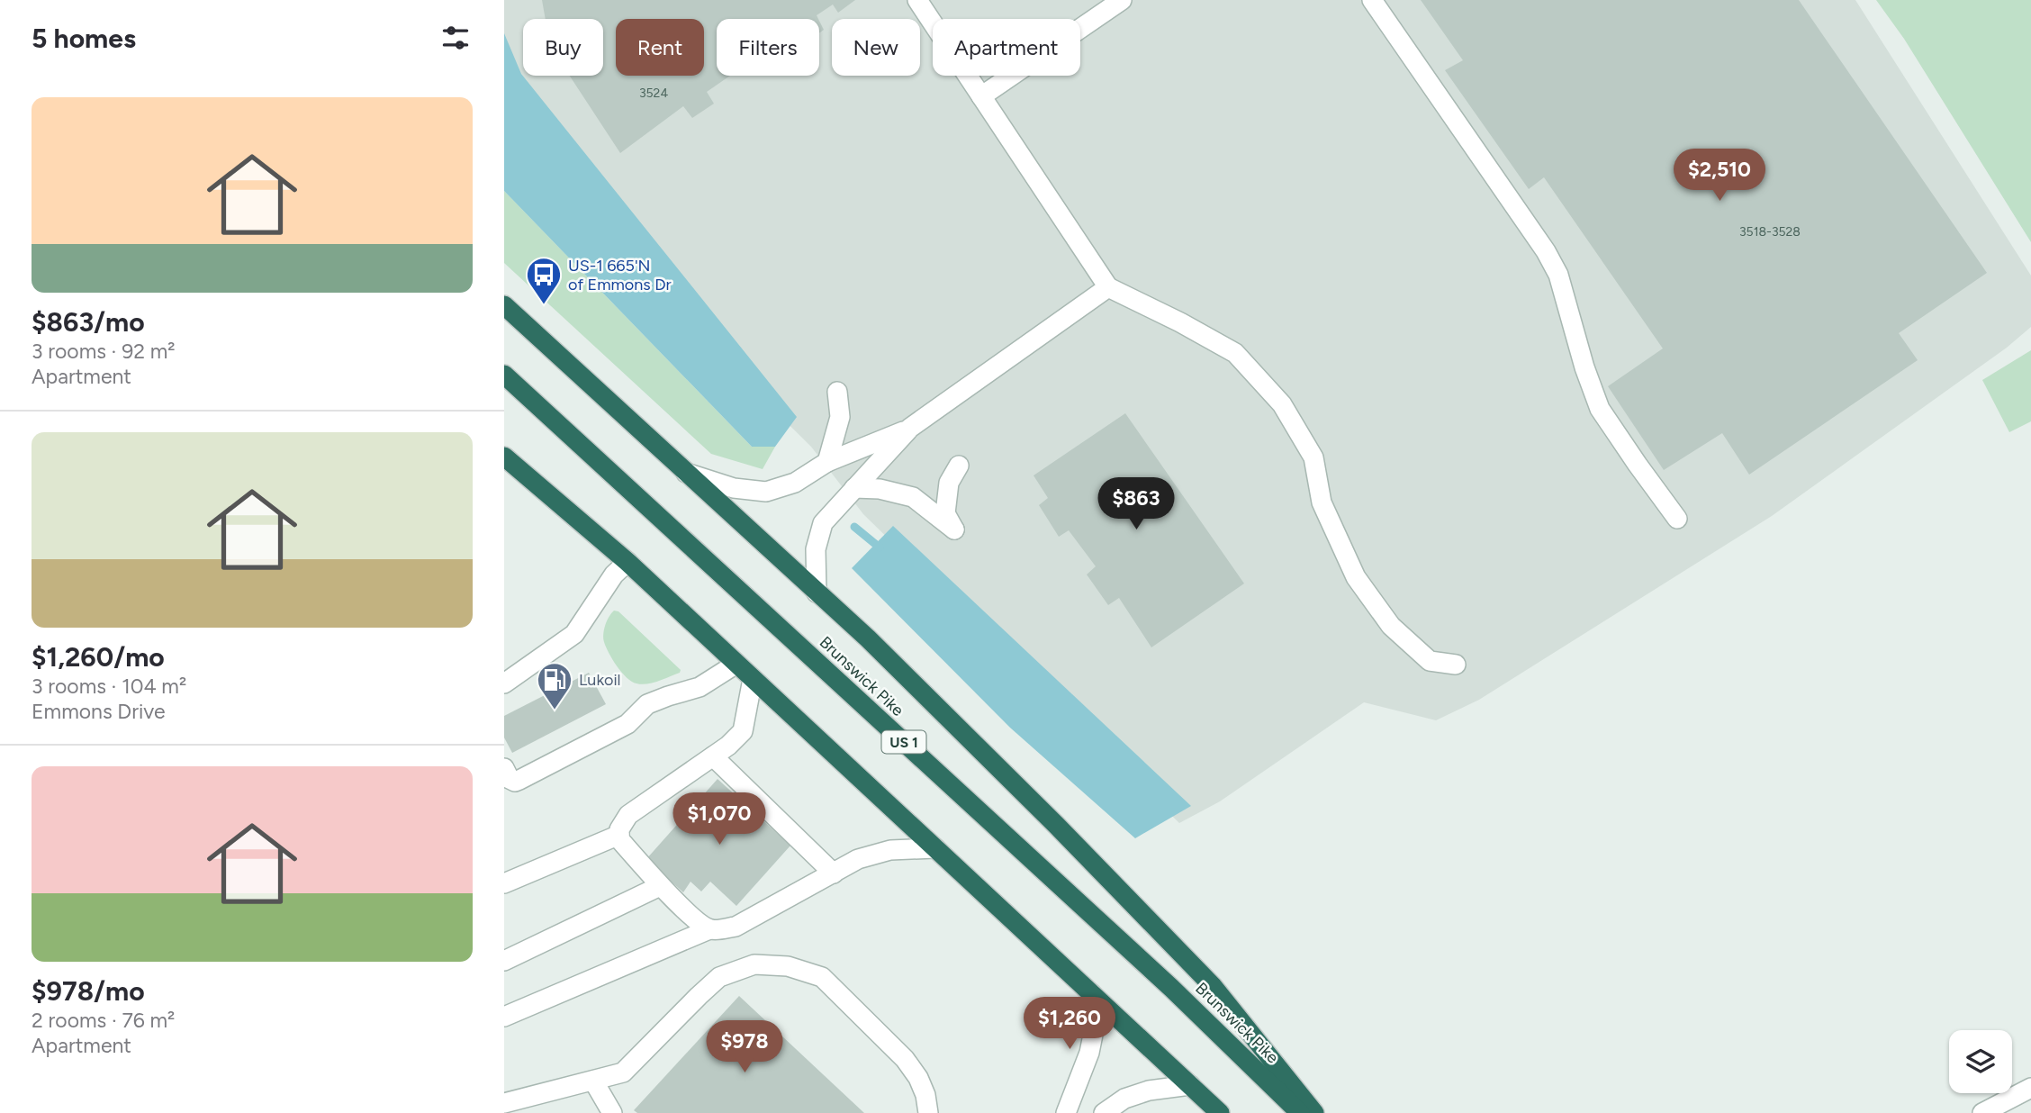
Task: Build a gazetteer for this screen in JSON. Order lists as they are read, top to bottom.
{
  "streets": {
    "highway": ["Brunswick Pike", "US 1"]
  },
  "places": {
    "bus stop": ["US-1 665'N of Emmons Dr"],
    "fuel station": ["Lukoil"]
  },
  "house_numbers": ["3524", "3518-3528"],
  "page": {
    "heading": "5 homes",
    "chip": [
      "Buy",
      "Rent",
      "Filters",
      "New",
      "Apartment"
    ],
    "list": [
      {
        "name": "$863/mo",
        "note": "3 rooms · 92 m² · Apartment"
      },
      {
        "name": "$1,260/mo",
        "note": "3 rooms · 104 m² · Emmons Drive"
      },
      {
        "name": "$978/mo",
        "note": "2 rooms · 76 m² · Apartment"
      }
    ],
    "price": [
      "$2,510",
      "$863",
      "$1,070",
      "$1,260",
      "$978"
    ]
  }
}
